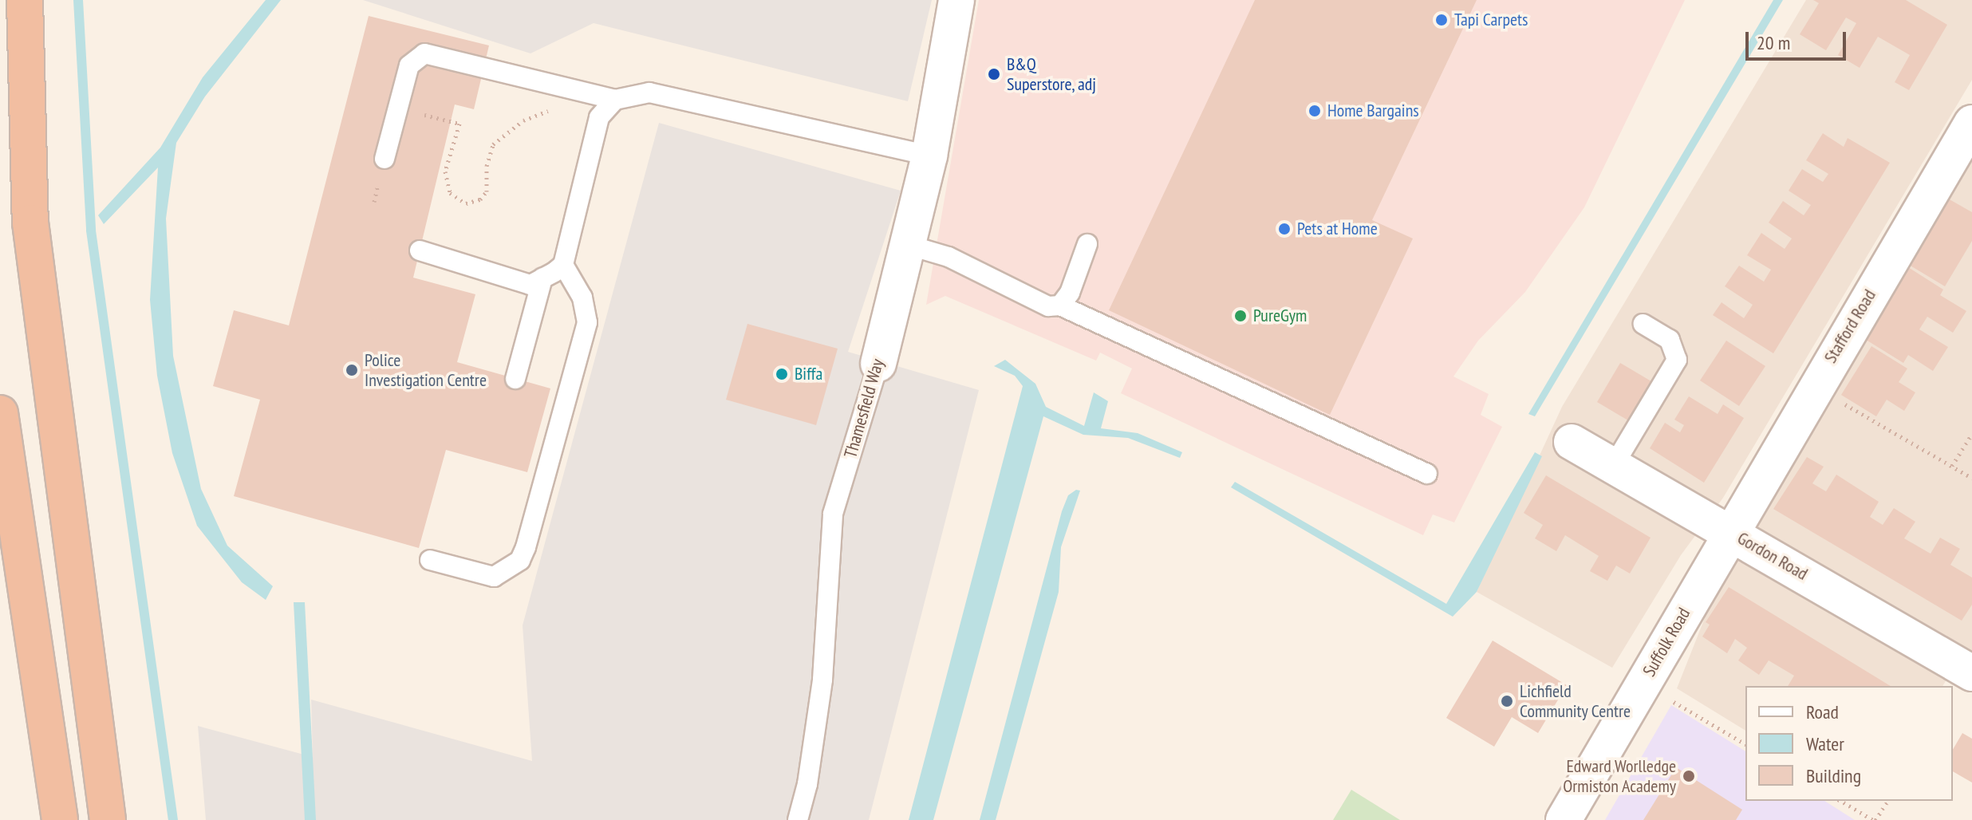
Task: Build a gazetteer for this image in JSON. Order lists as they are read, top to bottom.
{
  "streets": {
    "street": [
      "Stafford Road",
      "Thamesfield Way",
      "Gordon Road",
      "Suffolk Road"
    ]
  },
  "crossings": [
    ["Stafford Road", "Gordon Road"],
    ["Stafford Road", "Suffolk Road"],
    ["Gordon Road", "Suffolk Road"]
  ],
  "places": [
    "Tapi Carpets",
    "B&Q Superstore, adj",
    "Home Bargains",
    "Pets at Home",
    "PureGym",
    "Police Investigation Centre",
    "Biffa",
    "Lichfield Community Centre",
    "Edward Worlledge Ormiston Academy"
  ],
  "legend": ["Road", "Water", "Building"],
  "scale_bar": "20 m"
}
